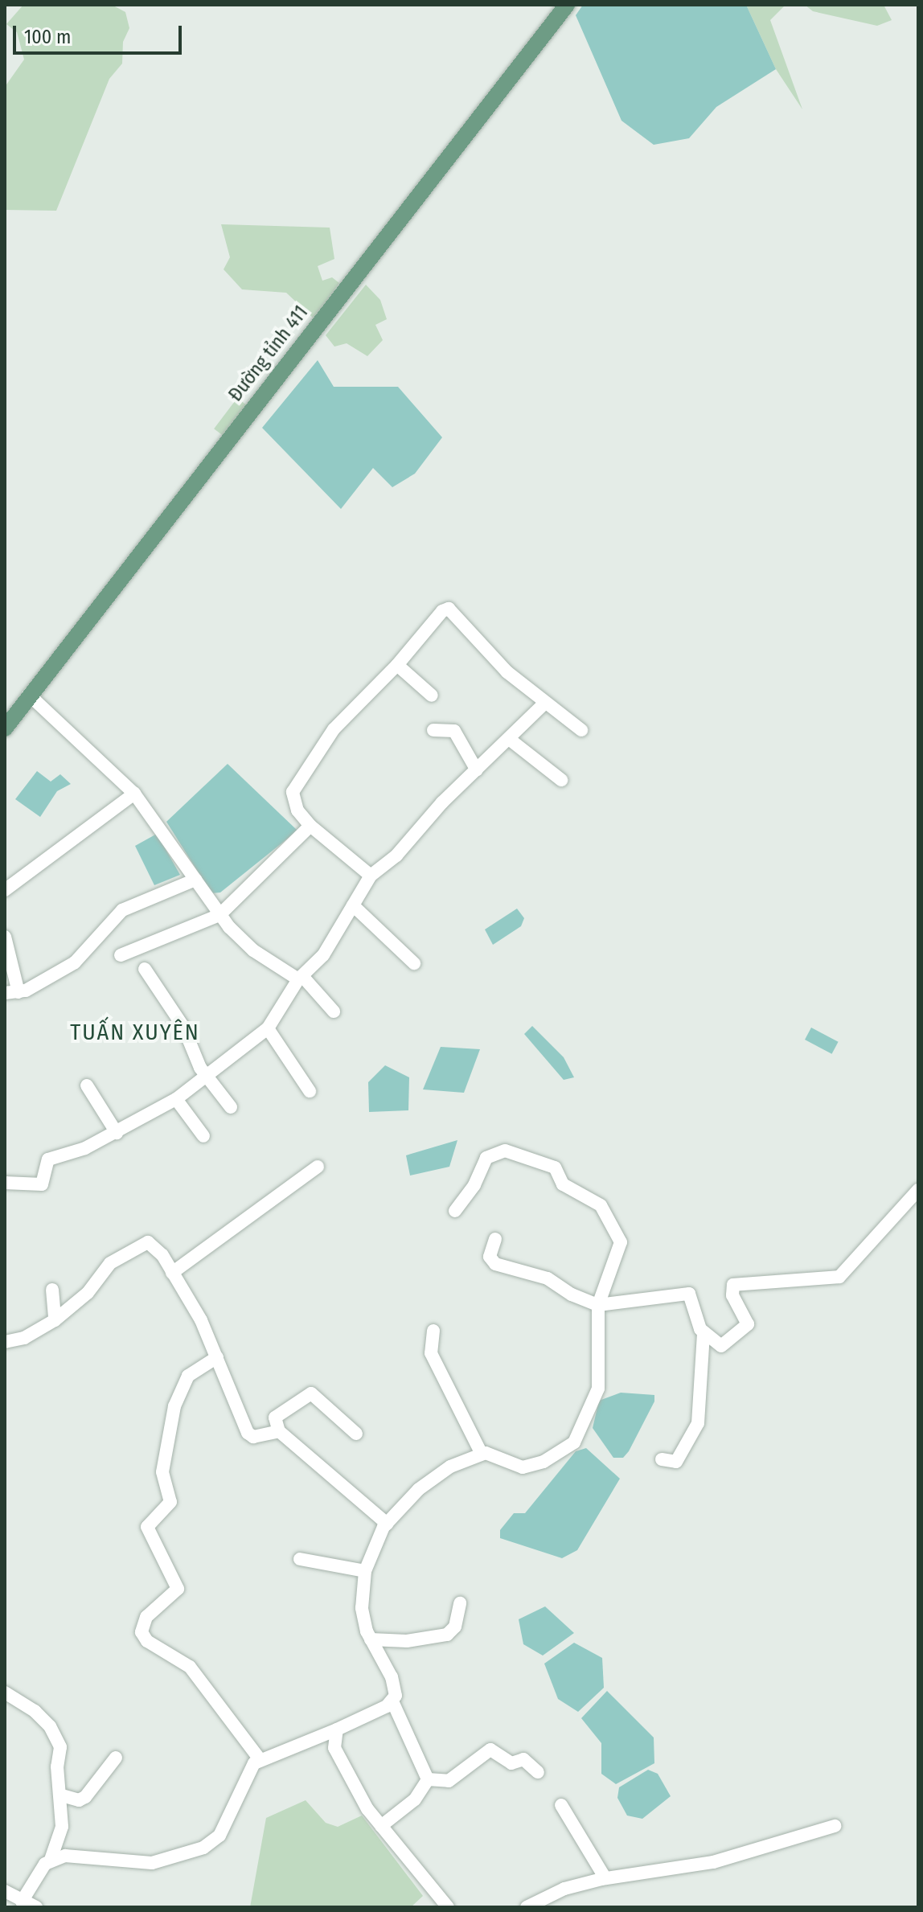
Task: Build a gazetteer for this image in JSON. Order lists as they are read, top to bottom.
{
  "streets": {
    "main road": ["Đường tỉnh 411"]
  },
  "districts": ["TUẤN XUYÊN"],
  "scale_bar": "100 m"
}
